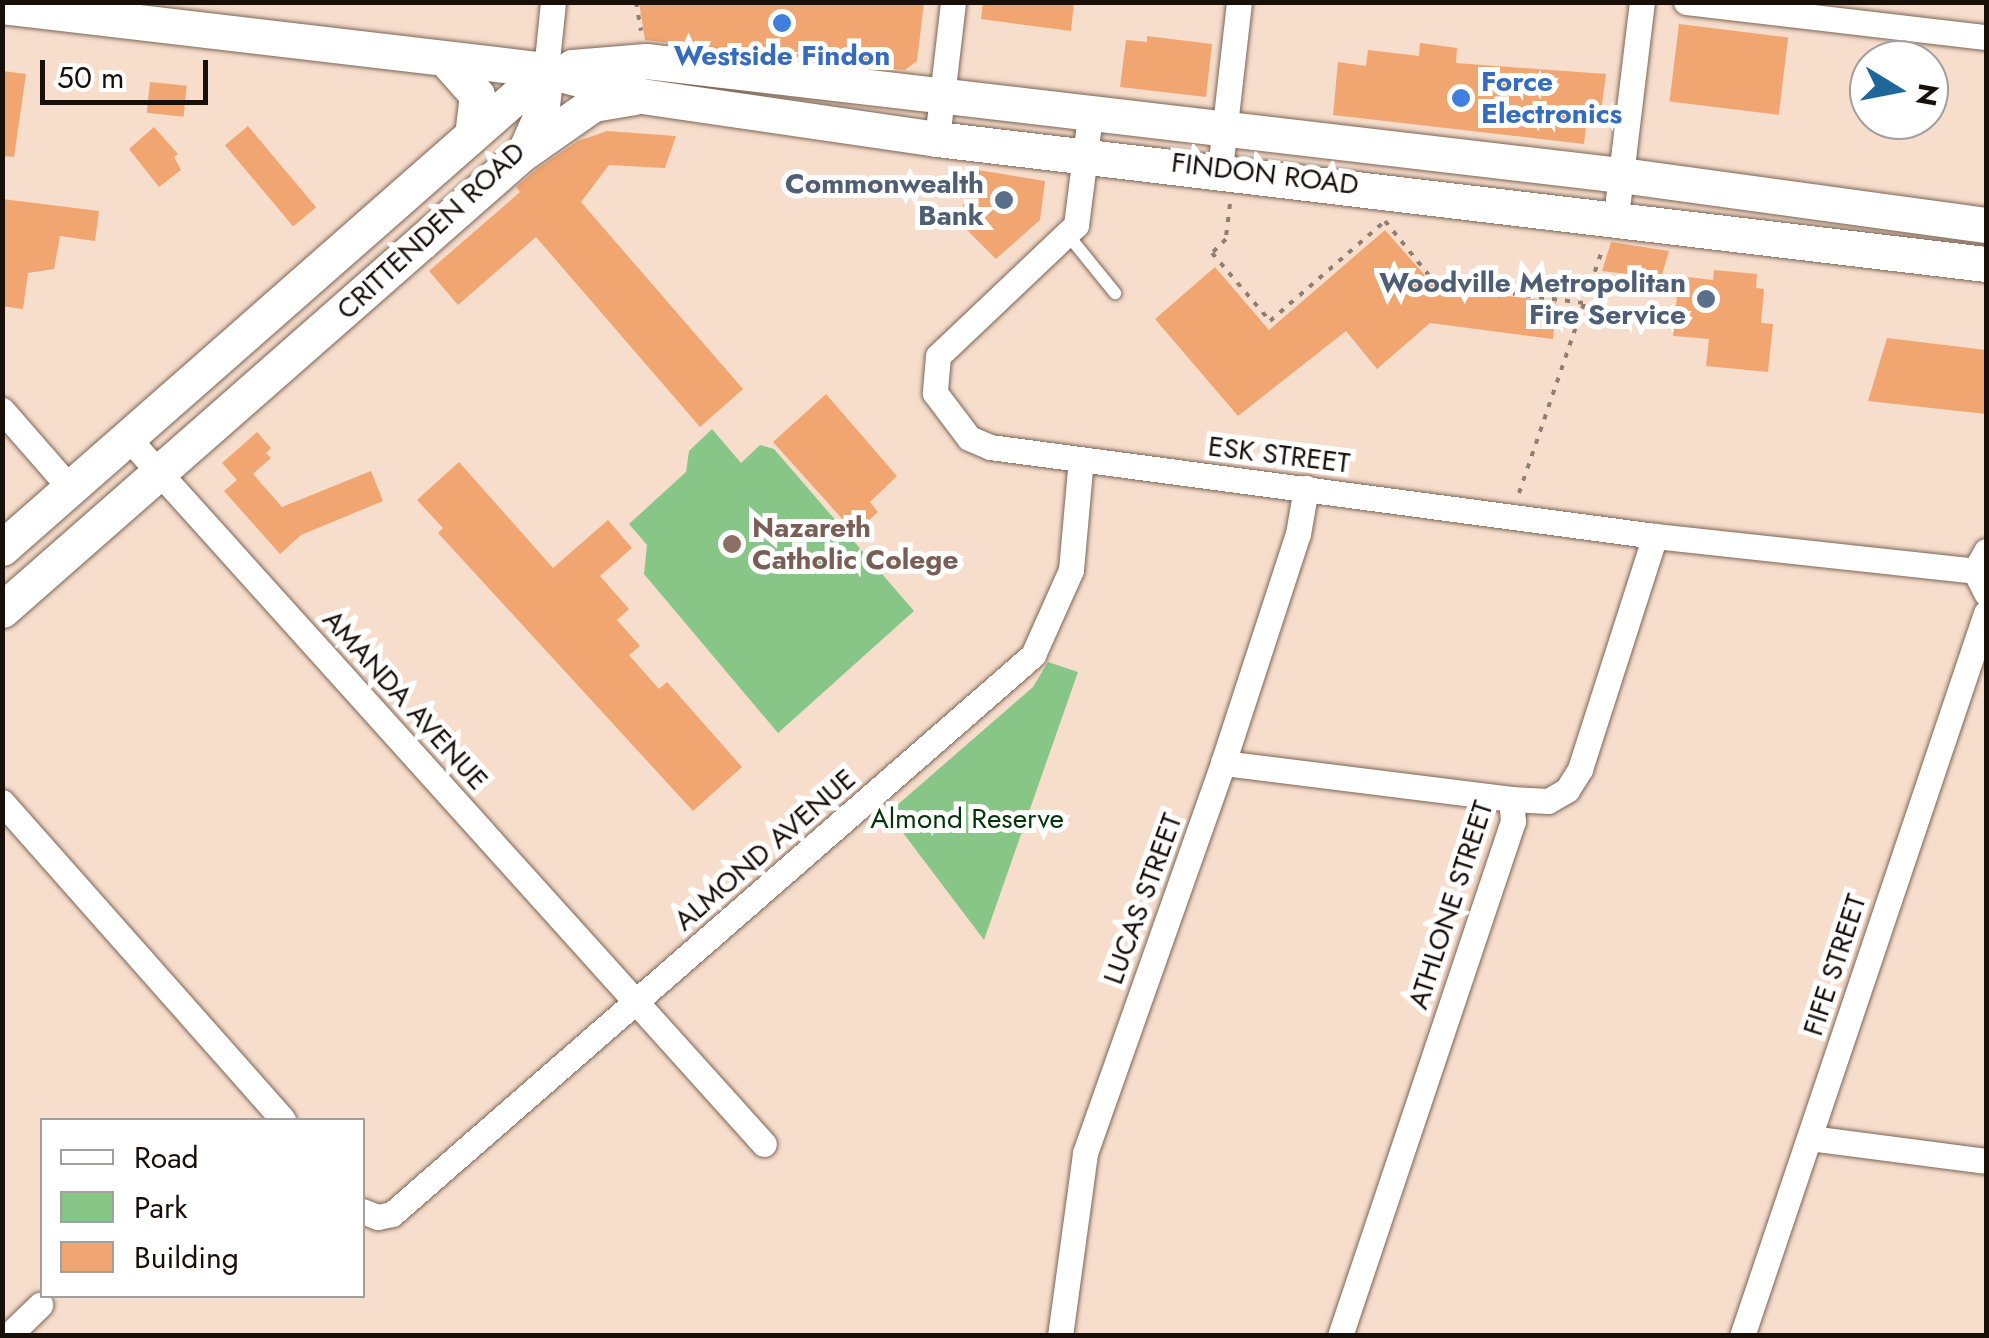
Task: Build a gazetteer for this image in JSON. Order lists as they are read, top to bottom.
{
  "streets": {
    "main road": ["FINDON ROAD", "CRITTENDEN ROAD"],
    "street": [
      "ESK STREET",
      "AMANDA AVENUE",
      "ALMOND AVENUE",
      "LUCAS STREET",
      "ATHLONE STREET",
      "FIFE STREET"
    ]
  },
  "crossings": [
    ["FINDON ROAD", "CRITTENDEN ROAD"],
    ["CRITTENDEN ROAD", "AMANDA AVENUE"],
    ["ESK STREET", "ALMOND AVENUE"],
    ["ESK STREET", "LUCAS STREET"],
    ["ESK STREET", "ATHLONE STREET"],
    ["AMANDA AVENUE", "ALMOND AVENUE"]
  ],
  "parks": ["Almond Reserve"],
  "places": [
    "Westside Findon",
    "Force Electronics",
    "Commonwealth Bank",
    "Woodville Metropolitan Fire Service",
    "Nazareth Catholic Colege"
  ],
  "legend": ["Road", "Park", "Building"],
  "scale_bar": "50 m",
  "north": "right"
}
